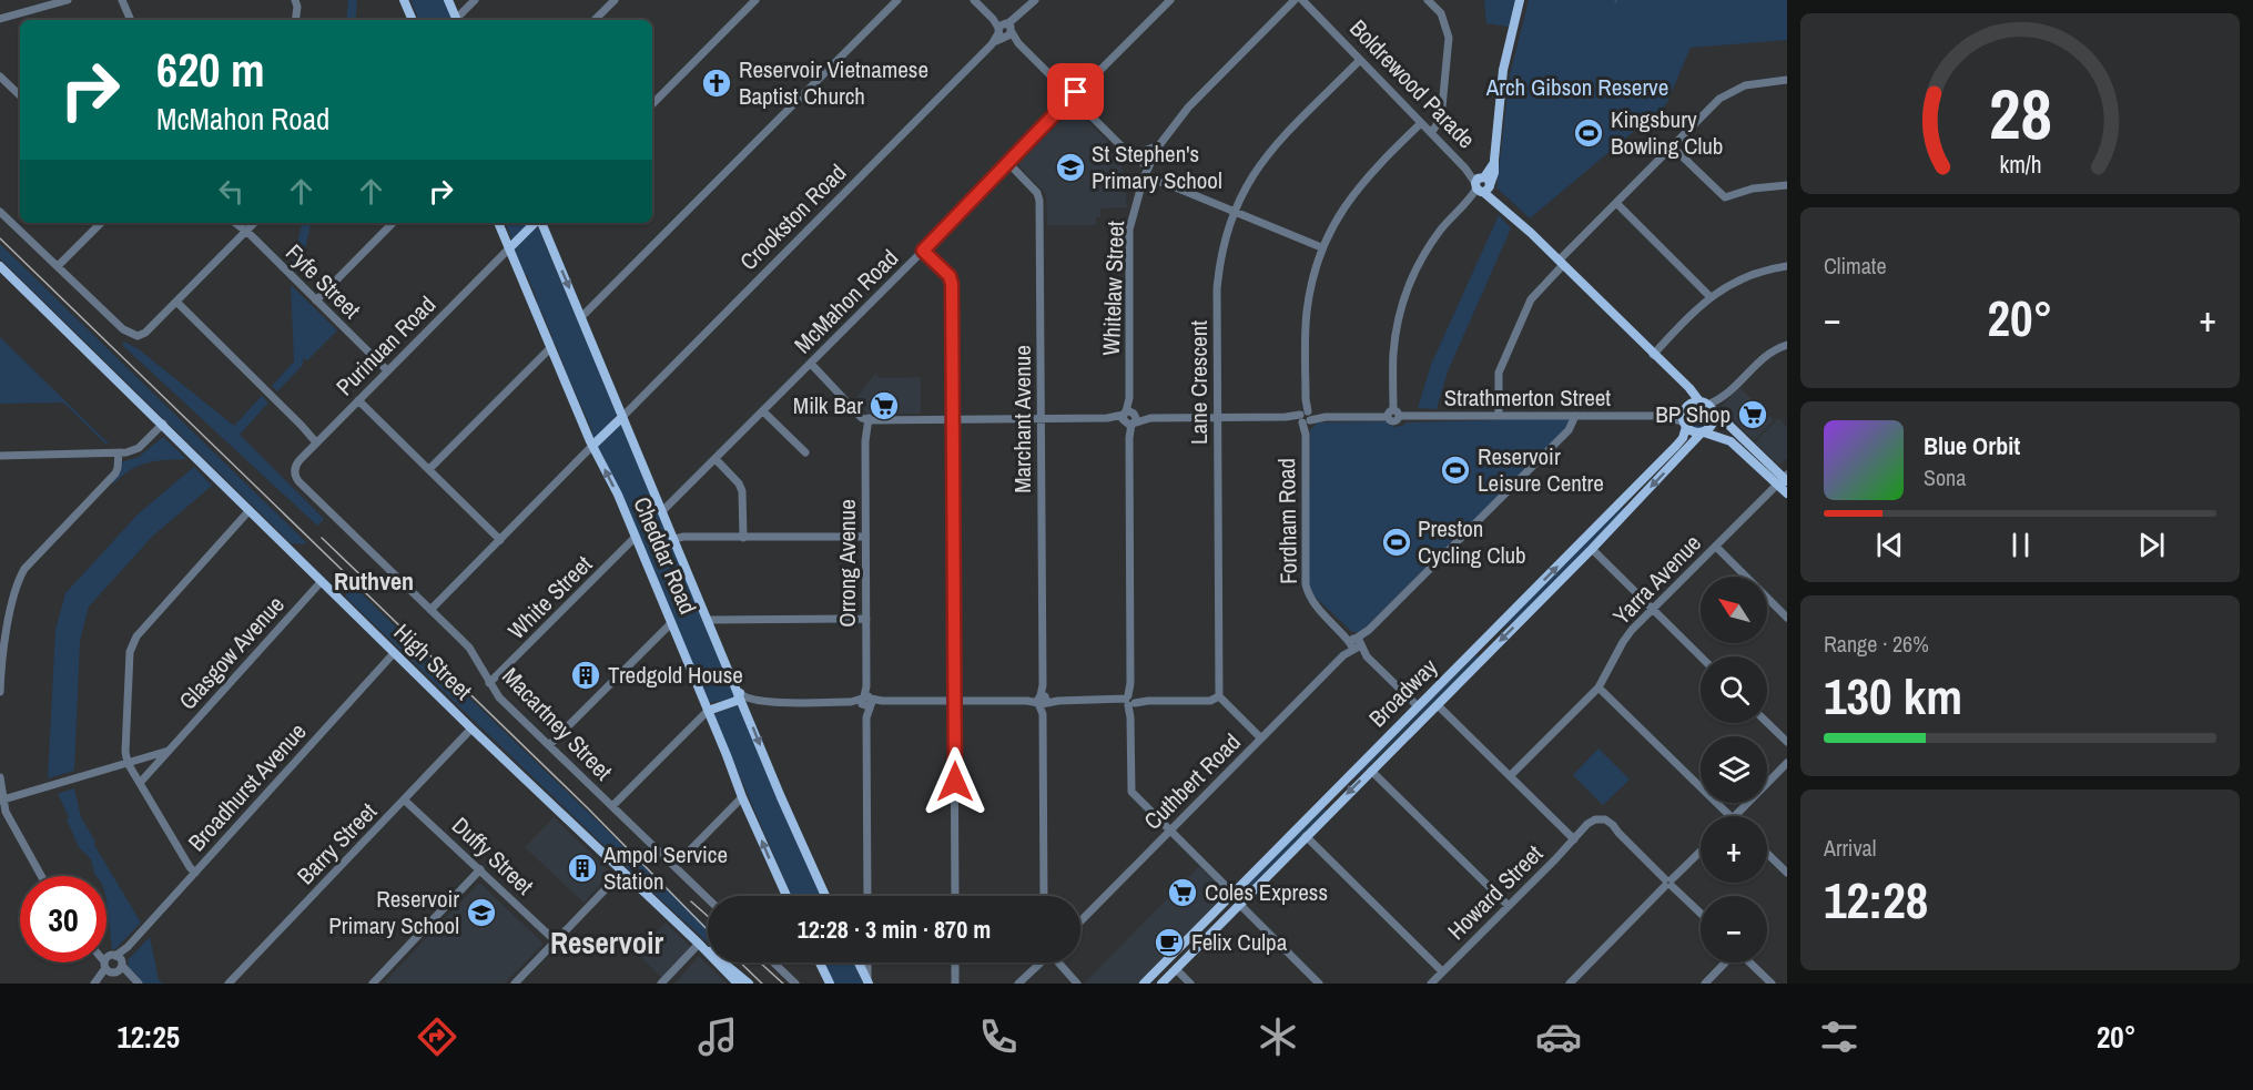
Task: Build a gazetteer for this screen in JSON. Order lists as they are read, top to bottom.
{
  "streets": {
    "main road": [
      "Boldrewood Parade",
      "Cheddar Road",
      "High Street",
      "Broadway"
    ],
    "street": [
      "Crookston Road",
      "Fyfe Street",
      "Whitelaw Street",
      "McMahon Road",
      "Purinuan Road",
      "Lane Crescent",
      "Strathmerton Street",
      "Marchant Avenue",
      "Fordham Road",
      "Orrong Avenue",
      "Yarra Avenue",
      "White Street",
      "Glasgow Avenue",
      "Macartney Street",
      "Cuthbert Road",
      "Broadhurst Avenue",
      "Barry Street",
      "Duffy Street",
      "Howard Street"
    ]
  },
  "crossings": [
    ["Boldrewood Parade", "Lane Crescent"],
    ["Boldrewood Parade", "Strathmerton Street"],
    ["Boldrewood Parade", "Fordham Road"],
    ["Boldrewood Parade", "Yarra Avenue"],
    ["Boldrewood Parade", "Broadway"],
    ["Crookston Road", "Cheddar Road"],
    ["Fyfe Street", "Purinuan Road"],
    ["Whitelaw Street", "Strathmerton Street"],
    ["Whitelaw Street", "Broadway"],
    ["Whitelaw Street", "Cuthbert Road"],
    ["McMahon Road", "Marchant Avenue"],
    ["McMahon Road", "Cheddar Road"],
    ["Purinuan Road", "Cheddar Road"],
    ["Purinuan Road", "Macartney Street"],
    ["Lane Crescent", "Strathmerton Street"],
    ["Strathmerton Street", "Marchant Avenue"],
    ["Strathmerton Street", "Fordham Road"],
    ["Strathmerton Street", "Orrong Avenue"],
    ["Strathmerton Street", "Broadway"],
    ["Strathmerton Street", "Cuthbert Road"],
    ["Fordham Road", "Broadway"],
    ["Fordham Road", "Cuthbert Road"],
    ["Cheddar Road", "White Street"],
    ["White Street", "Macartney Street"],
    ["Glasgow Avenue", "High Street"],
    ["High Street", "Broadhurst Avenue"],
    ["High Street", "Barry Street"],
    ["Barry Street", "Duffy Street"]
  ],
  "districts": ["Ruthven", "Reservoir"],
  "parks": ["Arch Gibson Reserve"],
  "places": {
    "church": ["Reservoir Vietnamese Baptist Church"],
    "sports": ["Kingsbury Bowling Club", "Reservoir Leisure Centre", "Preston Cycling Club"],
    "school or university": ["St Stephen's Primary School", "Reservoir Primary School"],
    "supermarket": ["Milk Bar", "BP Shop", "Coles Express"],
    "building": ["Tredgold House", "Ampol Service Station"],
    "cafe": ["Felix Culpa"]
  },
  "north": "top left",
  "page": {
    "turn": ["620 m", "McMahon Road"],
    "tile": [
      "Climate",
      ["Range · 26%", "130 km"],
      ["Arrival", "12:28"]
    ],
    "heat": ["−", "20°", "+"],
    "song": ["Blue Orbit", "Sona"],
    "map_buttons": ["+", "−"],
    "limit": "30",
    "trip": "12:28 · 3 min · 870 m",
    "tabs": ["12:25", "20°"],
    "gauge": ["28", "km/h"]
  }
}
